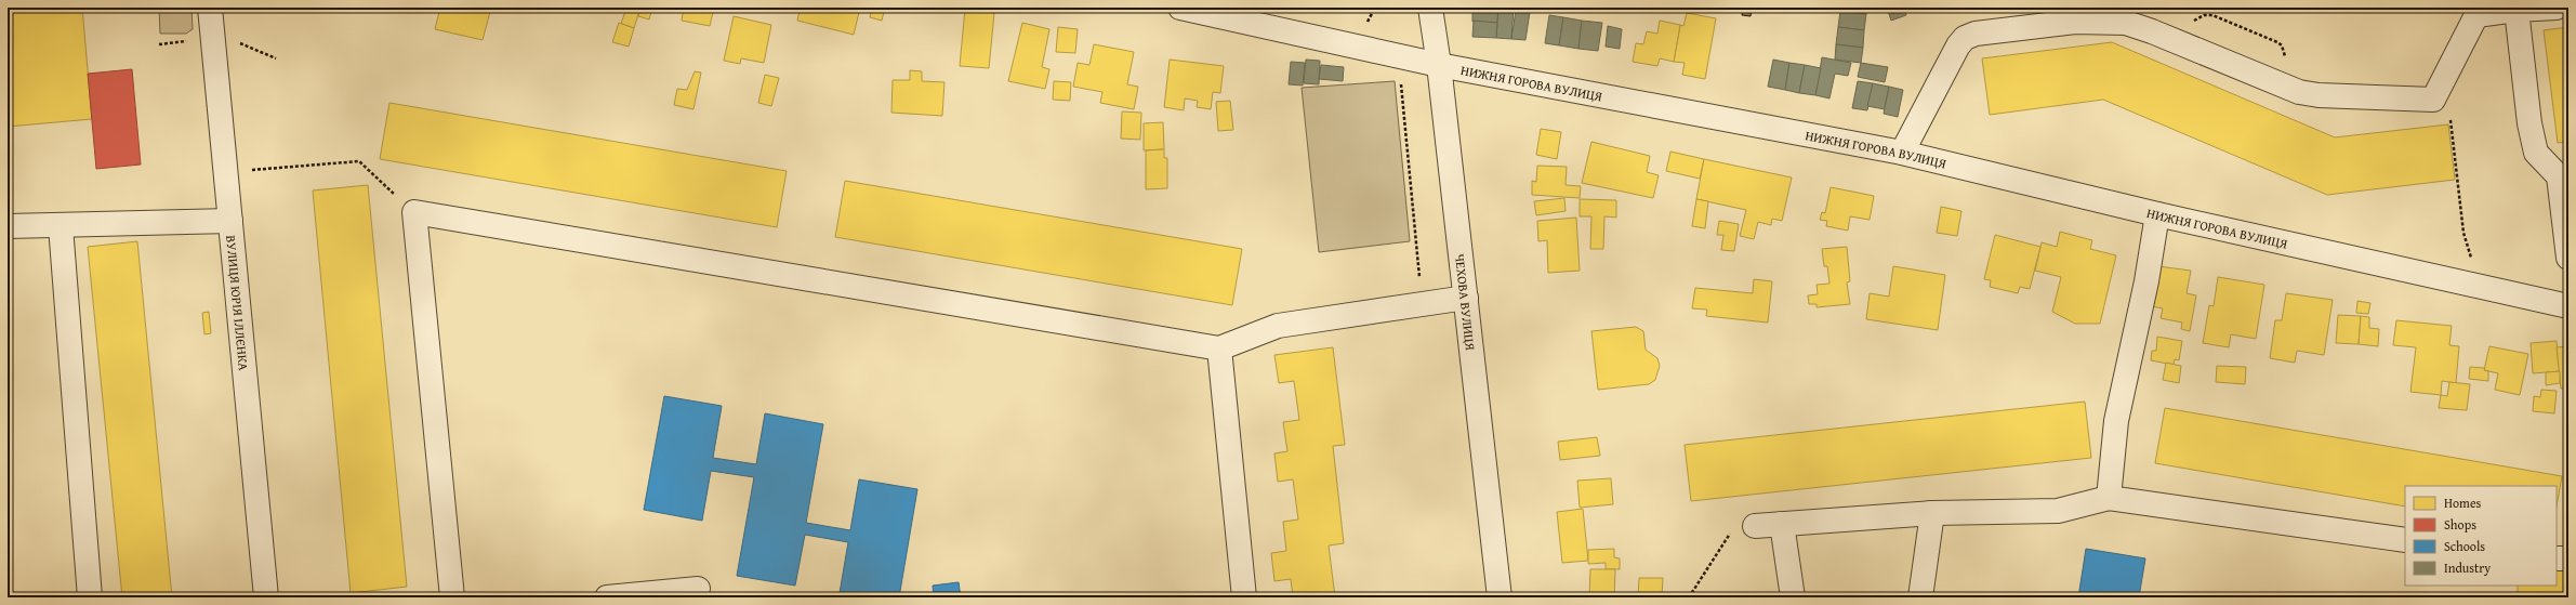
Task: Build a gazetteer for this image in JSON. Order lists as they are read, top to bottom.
{
  "streets": {
    "street": ["НИЖНЯ ГОРОВА ВУЛИЦЯ", "ЧЕХОВА ВУЛИЦЯ", "ВУЛИЦЯ ЮРІЯ ІЛЛЄНКА"]
  },
  "crossings": [
    ["НИЖНЯ ГОРОВА ВУЛИЦЯ", "ЧЕХОВА ВУЛИЦЯ"]
  ],
  "legend": [
    "Homes",
    "Shops",
    "Schools",
    "Industry"
  ]
}
